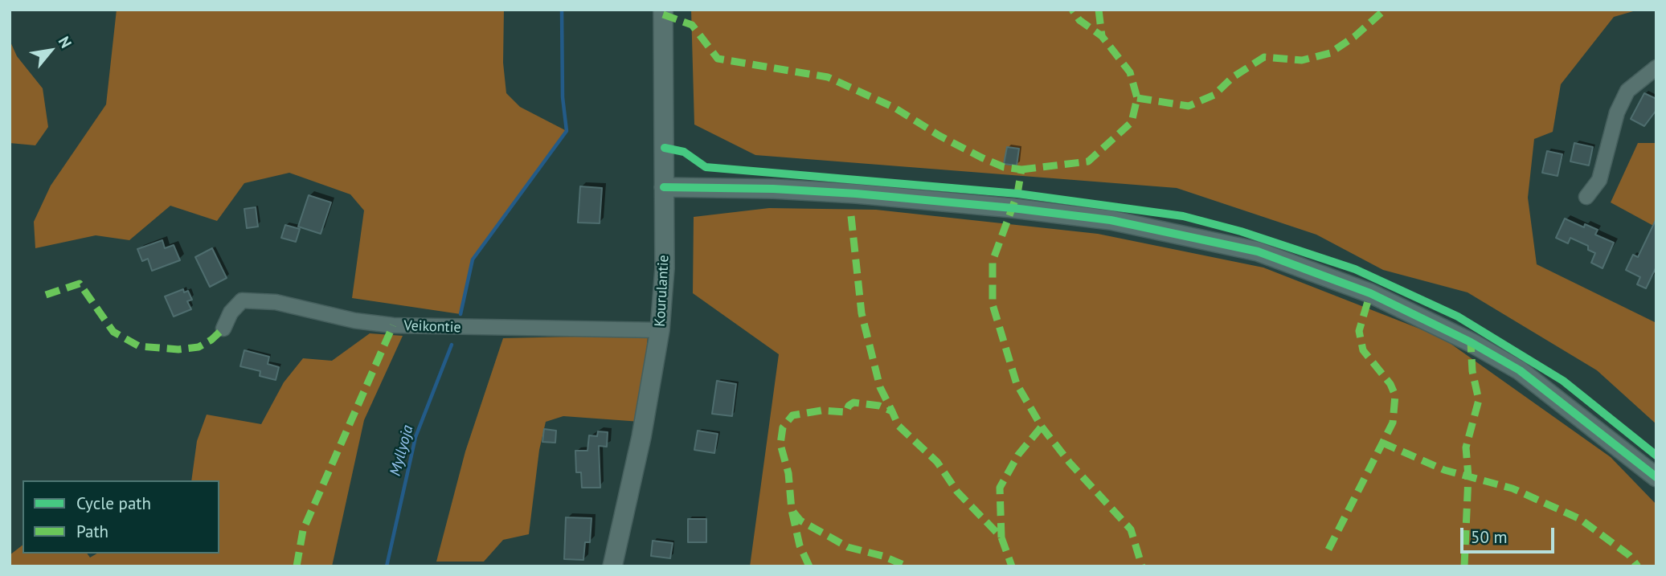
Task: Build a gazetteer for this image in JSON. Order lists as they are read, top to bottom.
{
  "streets": {
    "street": ["Kourulantie", "Veikontie"]
  },
  "crossings": [
    ["Kourulantie", "Veikontie"]
  ],
  "water": ["Myllyoja"],
  "legend": ["Cycle path", "Path"],
  "scale_bar": "50 m",
  "north": "top right"
}
